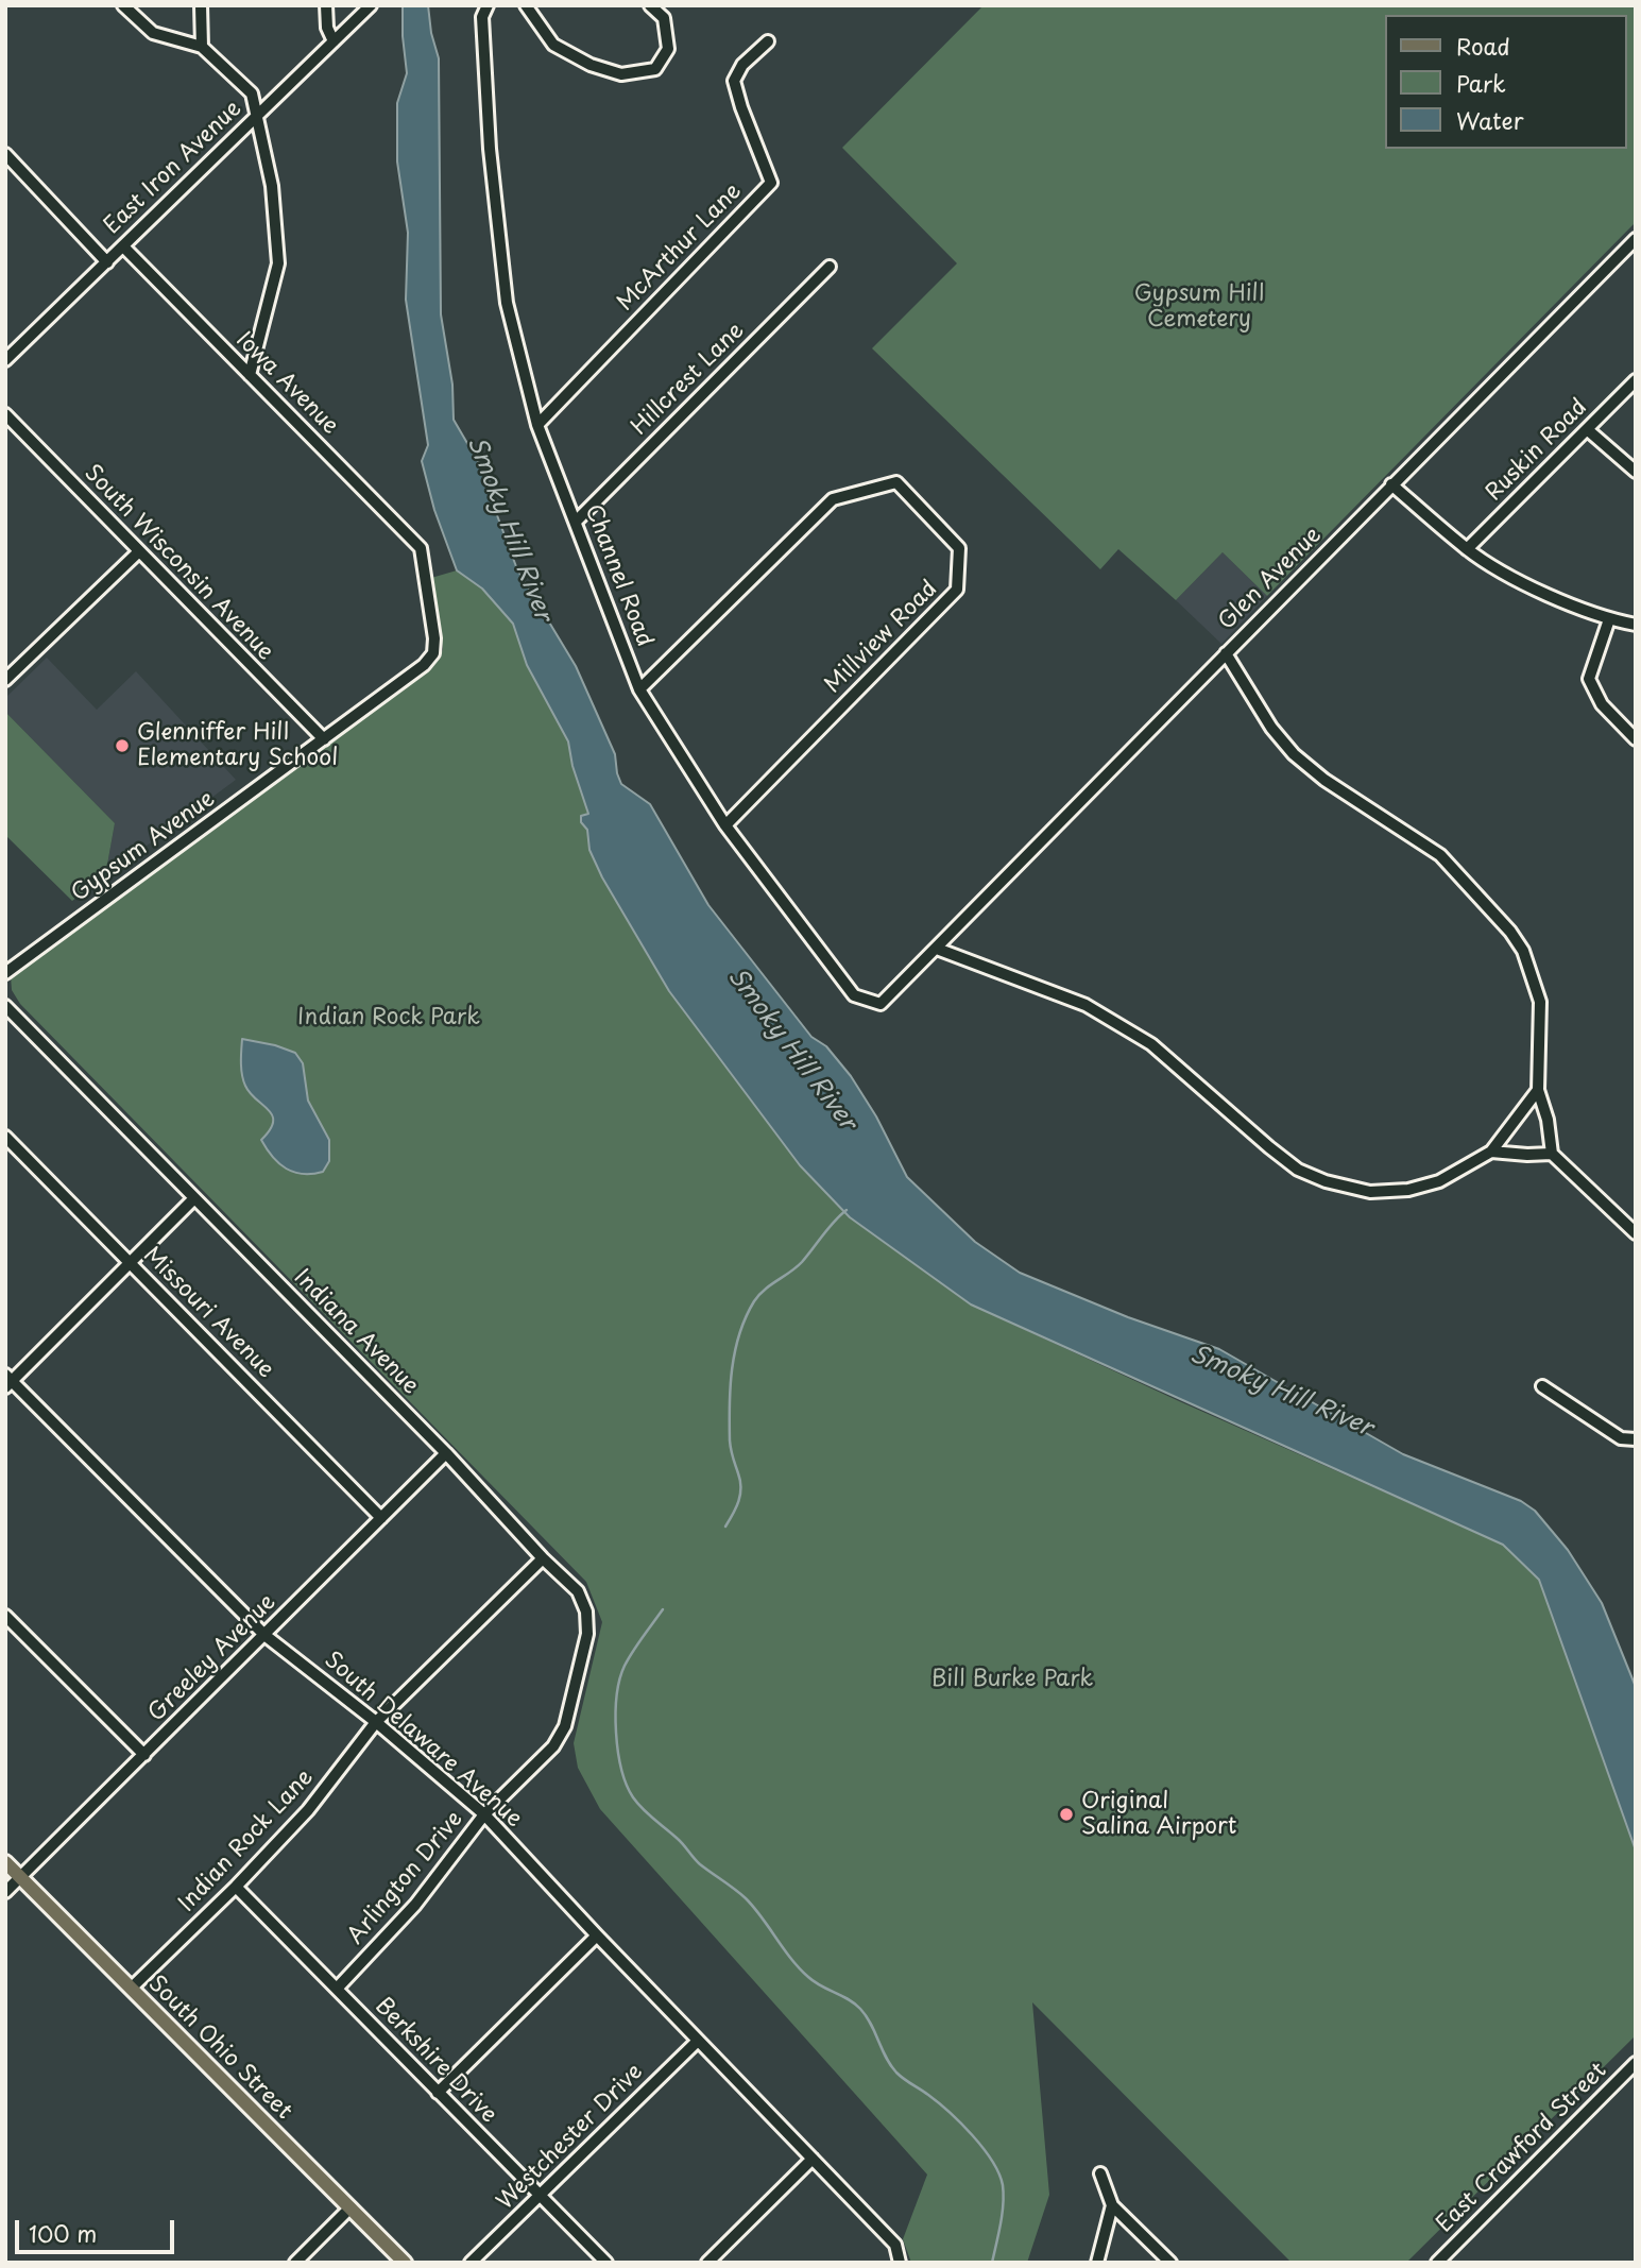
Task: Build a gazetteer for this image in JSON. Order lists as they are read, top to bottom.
{
  "streets": {
    "main road": ["South Ohio Street"],
    "street": [
      "East Iron Avenue",
      "McArthur Lane",
      "Hillcrest Lane",
      "Iowa Avenue",
      "Ruskin Road",
      "South Wisconsin Avenue",
      "Channel Road",
      "Glen Avenue",
      "Millview Road",
      "Gypsum Avenue",
      "Missouri Avenue",
      "Indiana Avenue",
      "Greeley Avenue",
      "South Delaware Avenue",
      "Indian Rock Lane",
      "Arlington Drive",
      "Berkshire Drive",
      "Westchester Drive",
      "East Crawford Street"
    ]
  },
  "crossings": [
    ["East Iron Avenue", "Iowa Avenue"],
    ["McArthur Lane", "Channel Road"],
    ["Hillcrest Lane", "Channel Road"],
    ["Iowa Avenue", "Gypsum Avenue"],
    ["South Wisconsin Avenue", "Gypsum Avenue"],
    ["Channel Road", "Glen Avenue"],
    ["Channel Road", "Millview Road"],
    ["Missouri Avenue", "Greeley Avenue"],
    ["Indiana Avenue", "Greeley Avenue"],
    ["Indiana Avenue", "Indian Rock Lane"],
    ["Indiana Avenue", "Arlington Drive"],
    ["Greeley Avenue", "South Delaware Avenue"],
    ["Greeley Avenue", "South Ohio Street"],
    ["South Delaware Avenue", "Indian Rock Lane"],
    ["South Delaware Avenue", "Arlington Drive"],
    ["South Delaware Avenue", "Westchester Drive"],
    ["Indian Rock Lane", "South Ohio Street"],
    ["Indian Rock Lane", "Berkshire Drive"],
    ["Arlington Drive", "Berkshire Drive"],
    ["Berkshire Drive", "Westchester Drive"]
  ],
  "water": ["Smoky Hill River"],
  "parks": ["Gypsum Hill Cemetery", "Indian Rock Park", "Bill Burke Park"],
  "places": ["Glenniffer Hill Elementary School", "Original Salina Airport"],
  "legend": ["Road", "Park", "Water"],
  "scale_bar": "100 m"
}
